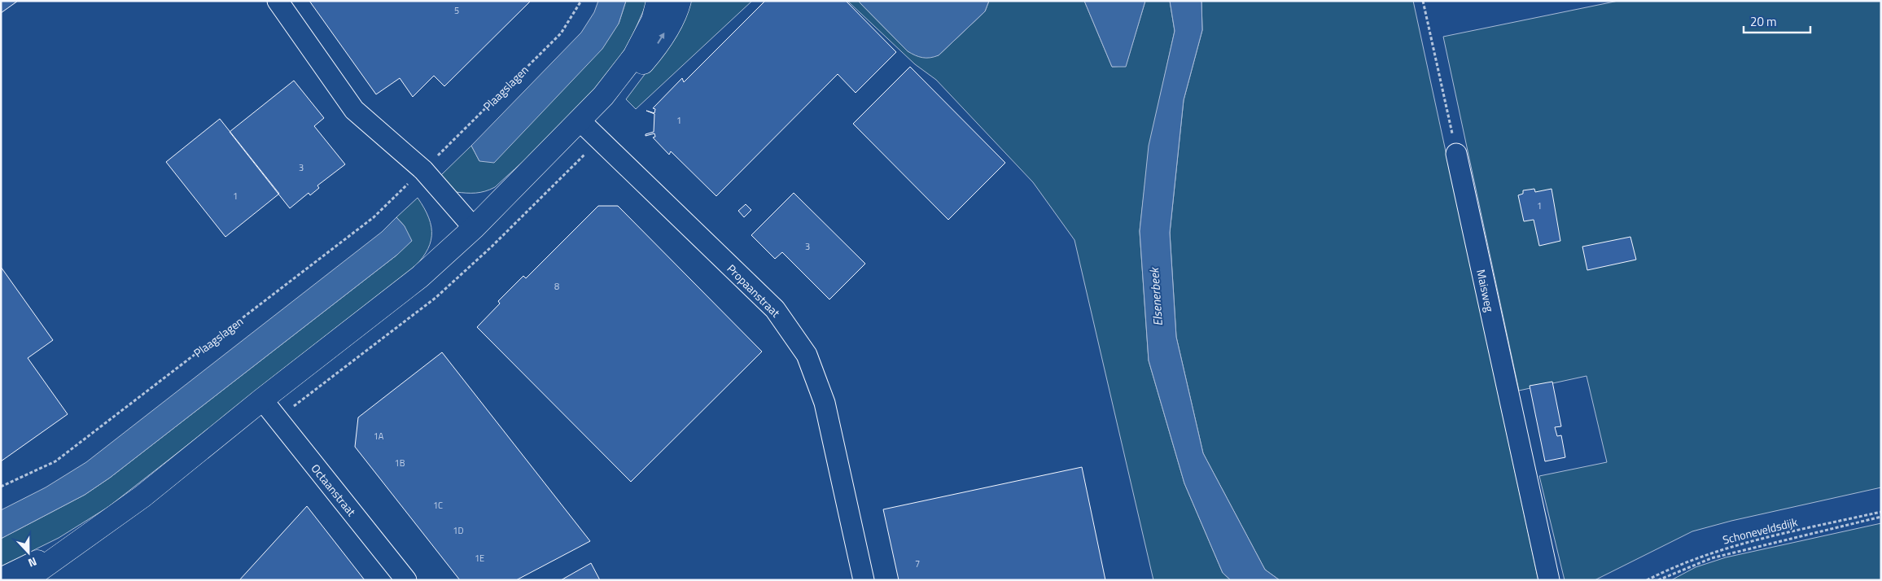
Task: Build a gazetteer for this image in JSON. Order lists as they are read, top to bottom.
{
  "streets": {
    "street": ["Propaanstraat", "Maisweg", "Octaanstraat"],
    "path": ["Plaagslagen", "Schoneveldsdijk"]
  },
  "water": ["Elsenerbeek"],
  "house_numbers": [
    "5",
    "1",
    "3",
    "1",
    "1",
    "3",
    "8",
    "1A",
    "1B",
    "1C",
    "1D",
    "1E",
    "7"
  ],
  "scale_bar": "20 m",
  "north": "bottom"
}
